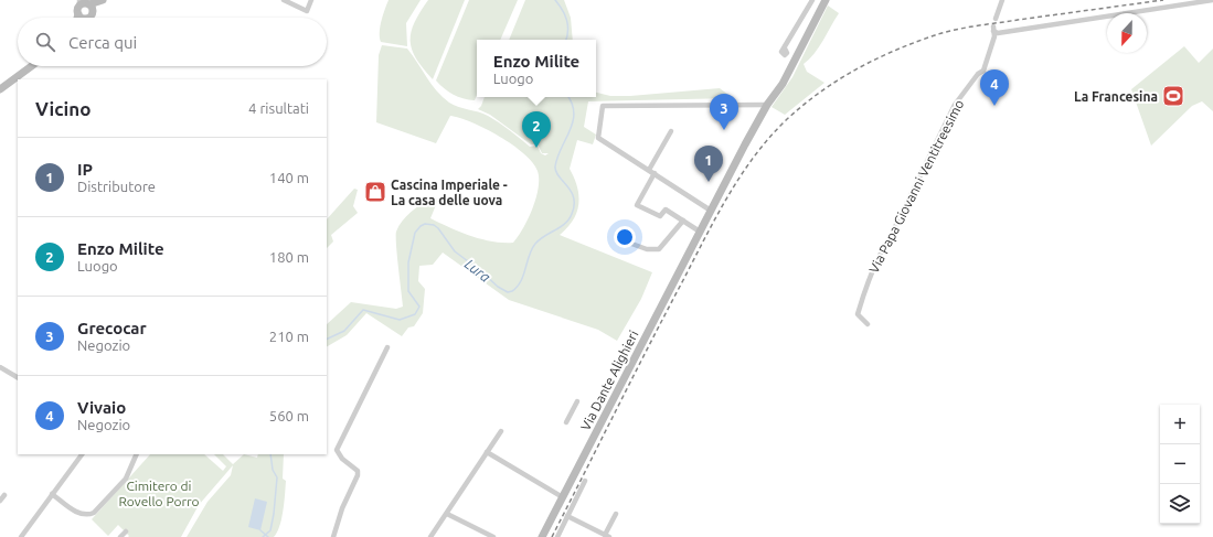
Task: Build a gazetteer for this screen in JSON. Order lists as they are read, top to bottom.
{
  "streets": {
    "street": ["Via Papa Giovanni Ventitreesimo", "Via Dante Alighieri"]
  },
  "water": ["Lura"],
  "parks": ["Cimitero di Rovello Porro"],
  "places": {
    "sports": ["La Francesina"],
    "shop": ["Cascina Imperiale - La casa delle uova"]
  },
  "north": "bottom",
  "page": {
    "search": "Cerca qui",
    "popup": ["Enzo Milite", "Luogo"],
    "pins": [
      "4",
      "3",
      "2",
      "1"
    ],
    "heading": ["Vicino", "4 risultati"],
    "list": [
      {
        "mark": "1",
        "name": "IP",
        "note": "Distributore",
        "value": "140 m"
      },
      {
        "mark": "2",
        "name": "Enzo Milite",
        "note": "Luogo",
        "value": "180 m"
      },
      {
        "mark": "3",
        "name": "Grecocar",
        "note": "Negozio",
        "value": "210 m"
      },
      {
        "mark": "4",
        "name": "Vivaio",
        "note": "Negozio",
        "value": "560 m"
      }
    ],
    "map_buttons": ["+", "−"]
  }
}
